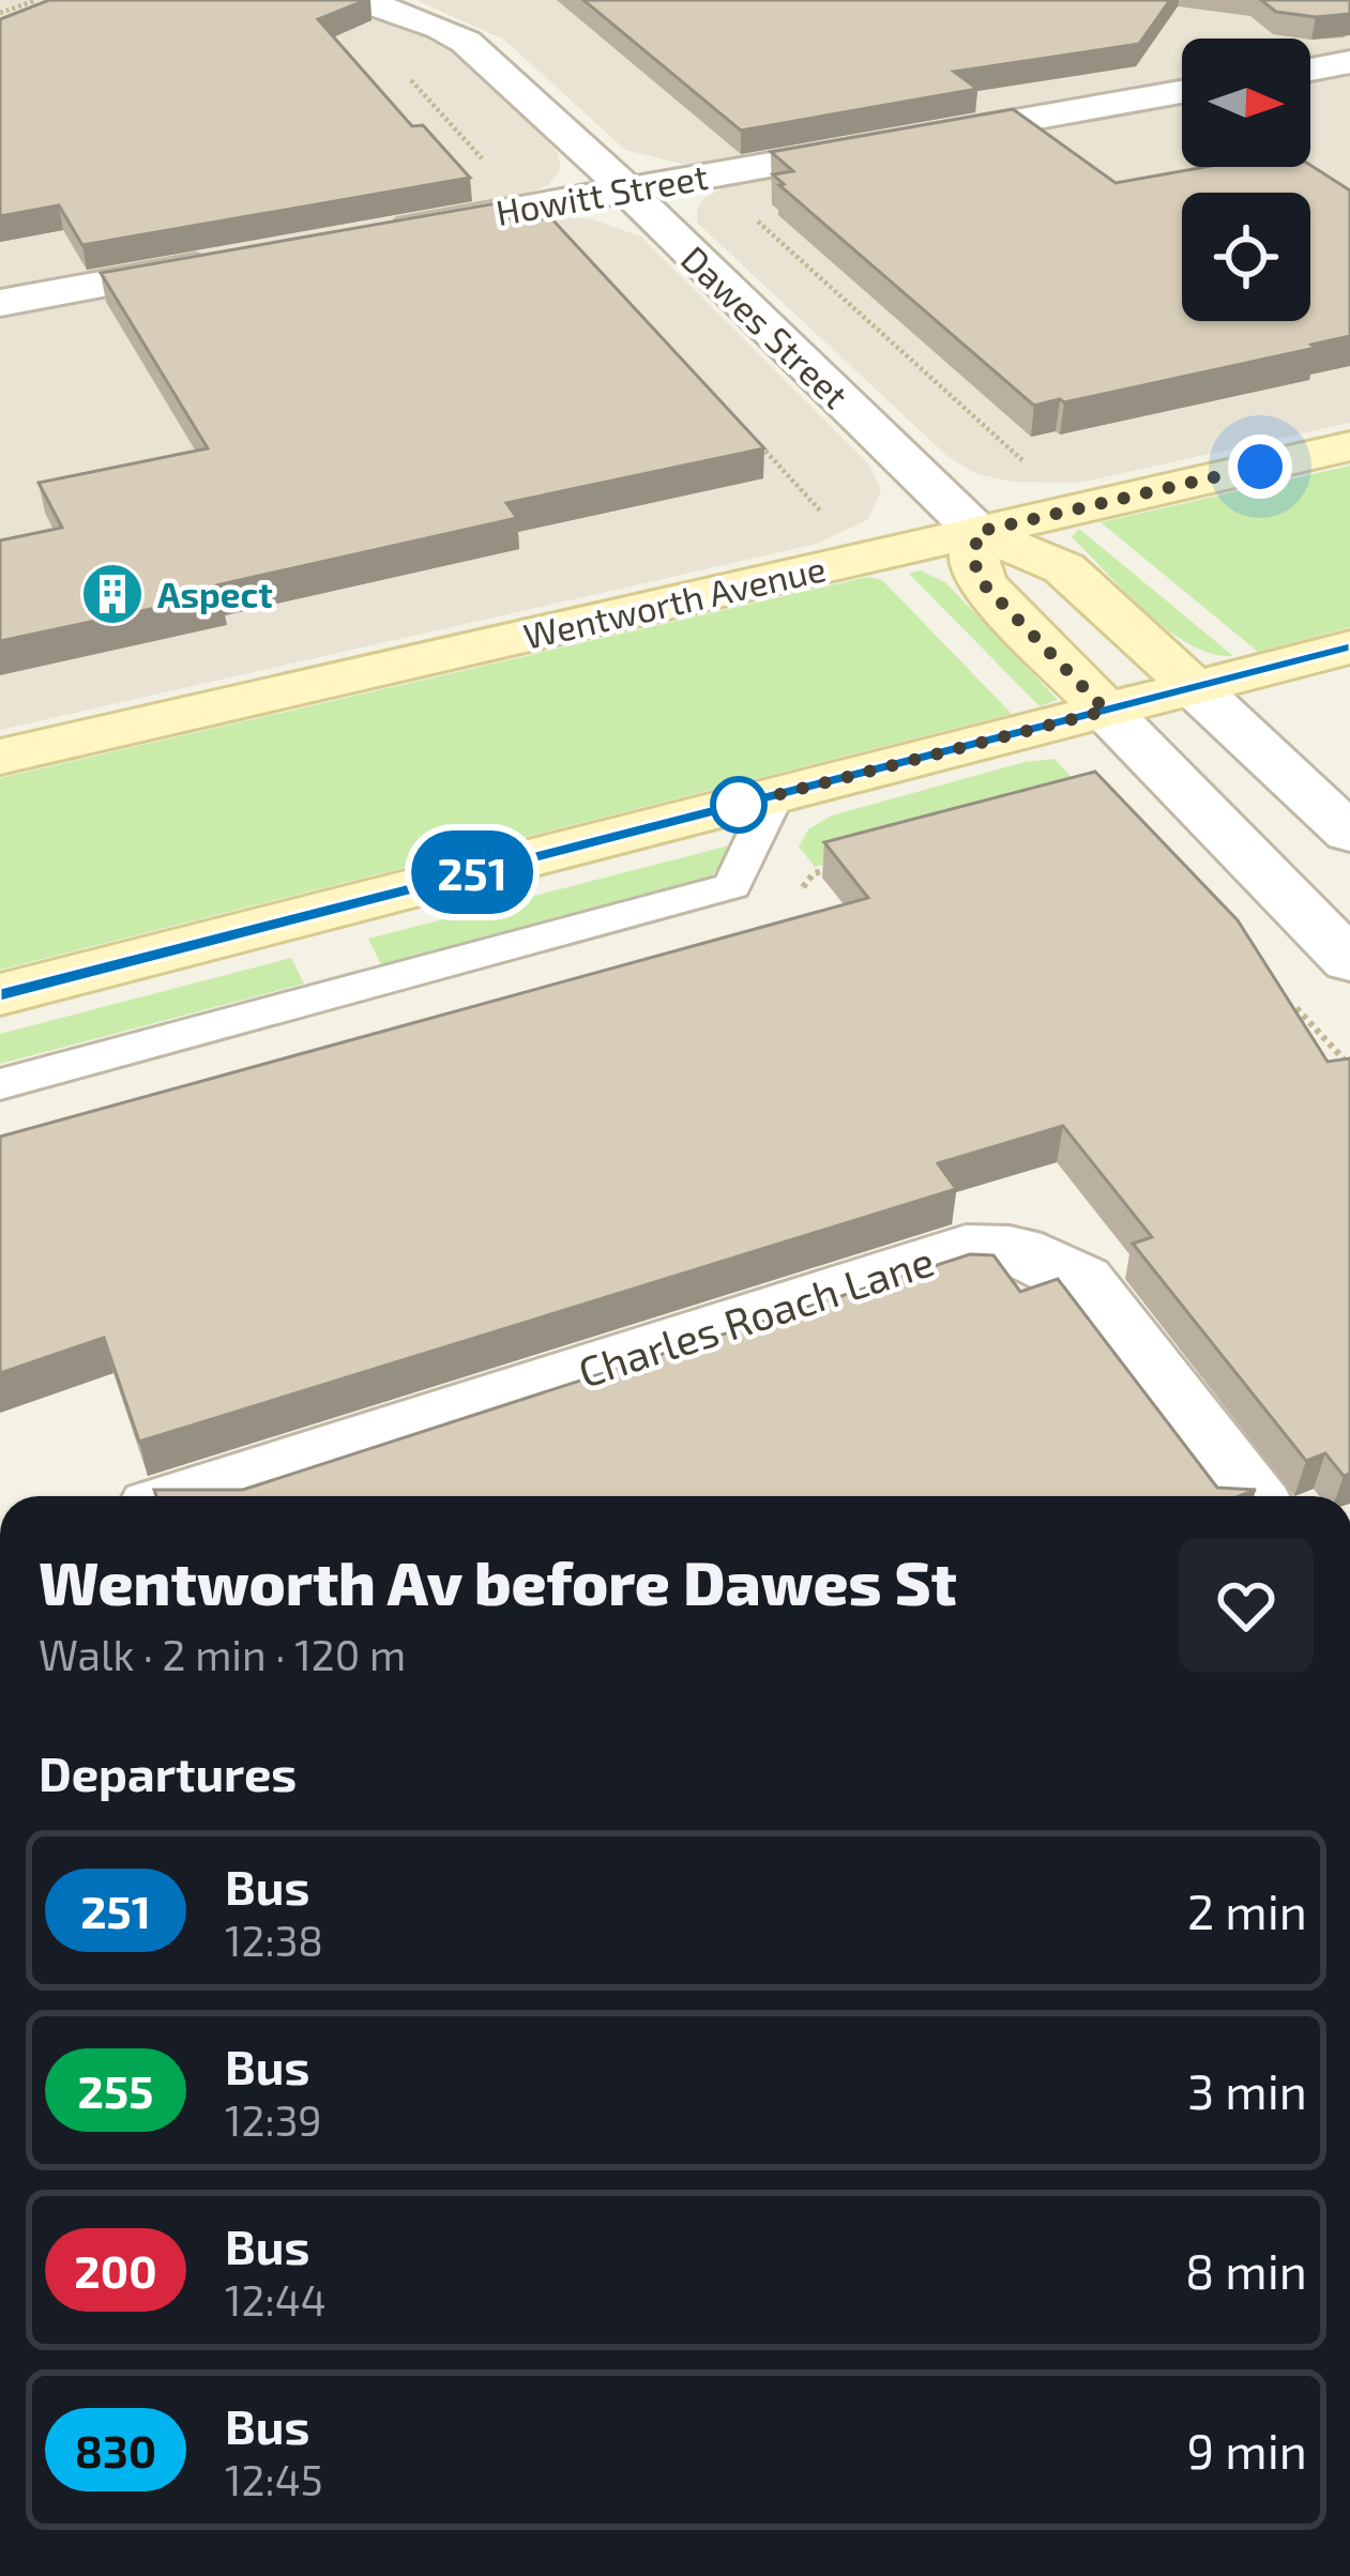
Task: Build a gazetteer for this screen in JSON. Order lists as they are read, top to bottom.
{
  "streets": {
    "main road": ["Wentworth Avenue"],
    "street": ["Howitt Street", "Dawes Street", "Charles Roach Lane"]
  },
  "crossings": [
    ["Howitt Street", "Dawes Street"],
    ["Dawes Street", "Wentworth Avenue"]
  ],
  "places": {
    "building": ["Aspect"]
  },
  "lines": ["bus line 251"],
  "north": "right",
  "page": {
    "on_map": "251",
    "heading": [
      ["Wentworth Av before Dawes St", "Walk · 2 min · 120 m"],
      "Departures"
    ],
    "list": [
      {
        "mark": "251",
        "name": "Bus",
        "note": "12:38",
        "value": "2 min"
      },
      {
        "mark": "255",
        "name": "Bus",
        "note": "12:39",
        "value": "3 min"
      },
      {
        "mark": "200",
        "name": "Bus",
        "note": "12:44",
        "value": "8 min"
      },
      {
        "mark": "830",
        "name": "Bus",
        "note": "12:45",
        "value": "9 min"
      }
    ]
  }
}
